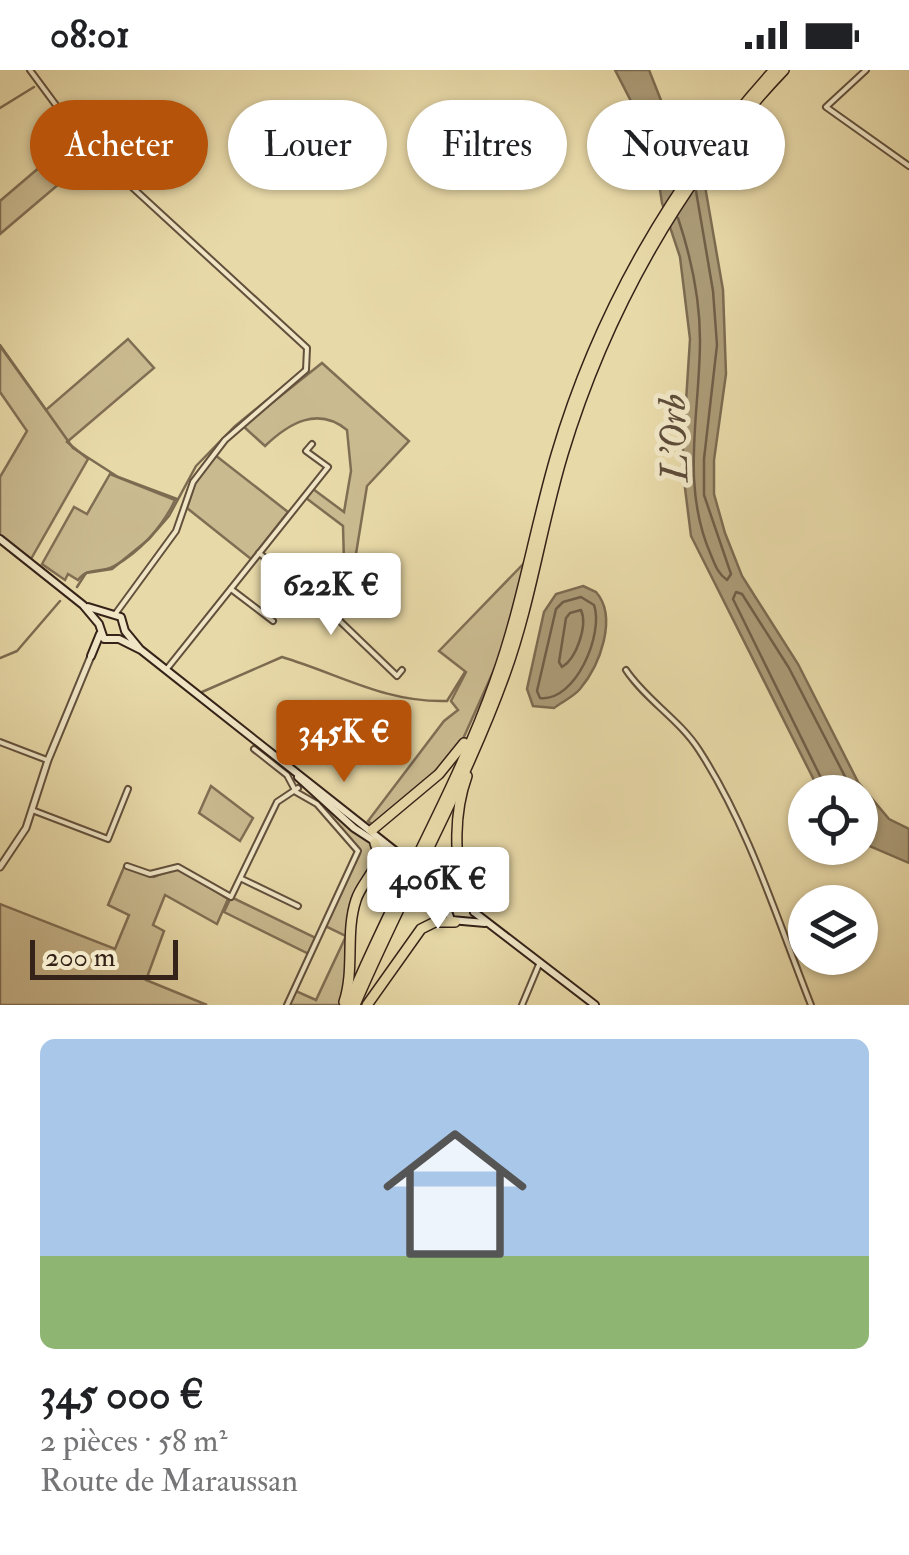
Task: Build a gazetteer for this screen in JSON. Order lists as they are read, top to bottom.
{
  "water": ["L'Orb"],
  "scale_bar": "200 m",
  "page": {
    "status": "08:01",
    "chip": [
      "Acheter",
      "Louer",
      "Filtres",
      "Nouveau"
    ],
    "price": ["622K €", "345K €", "406K €"],
    "scale": "200 m",
    "list": [
      {
        "name": "345 000 €",
        "note": "2 pièces · 58 m² · Route de Maraussan"
      }
    ]
  }
}
